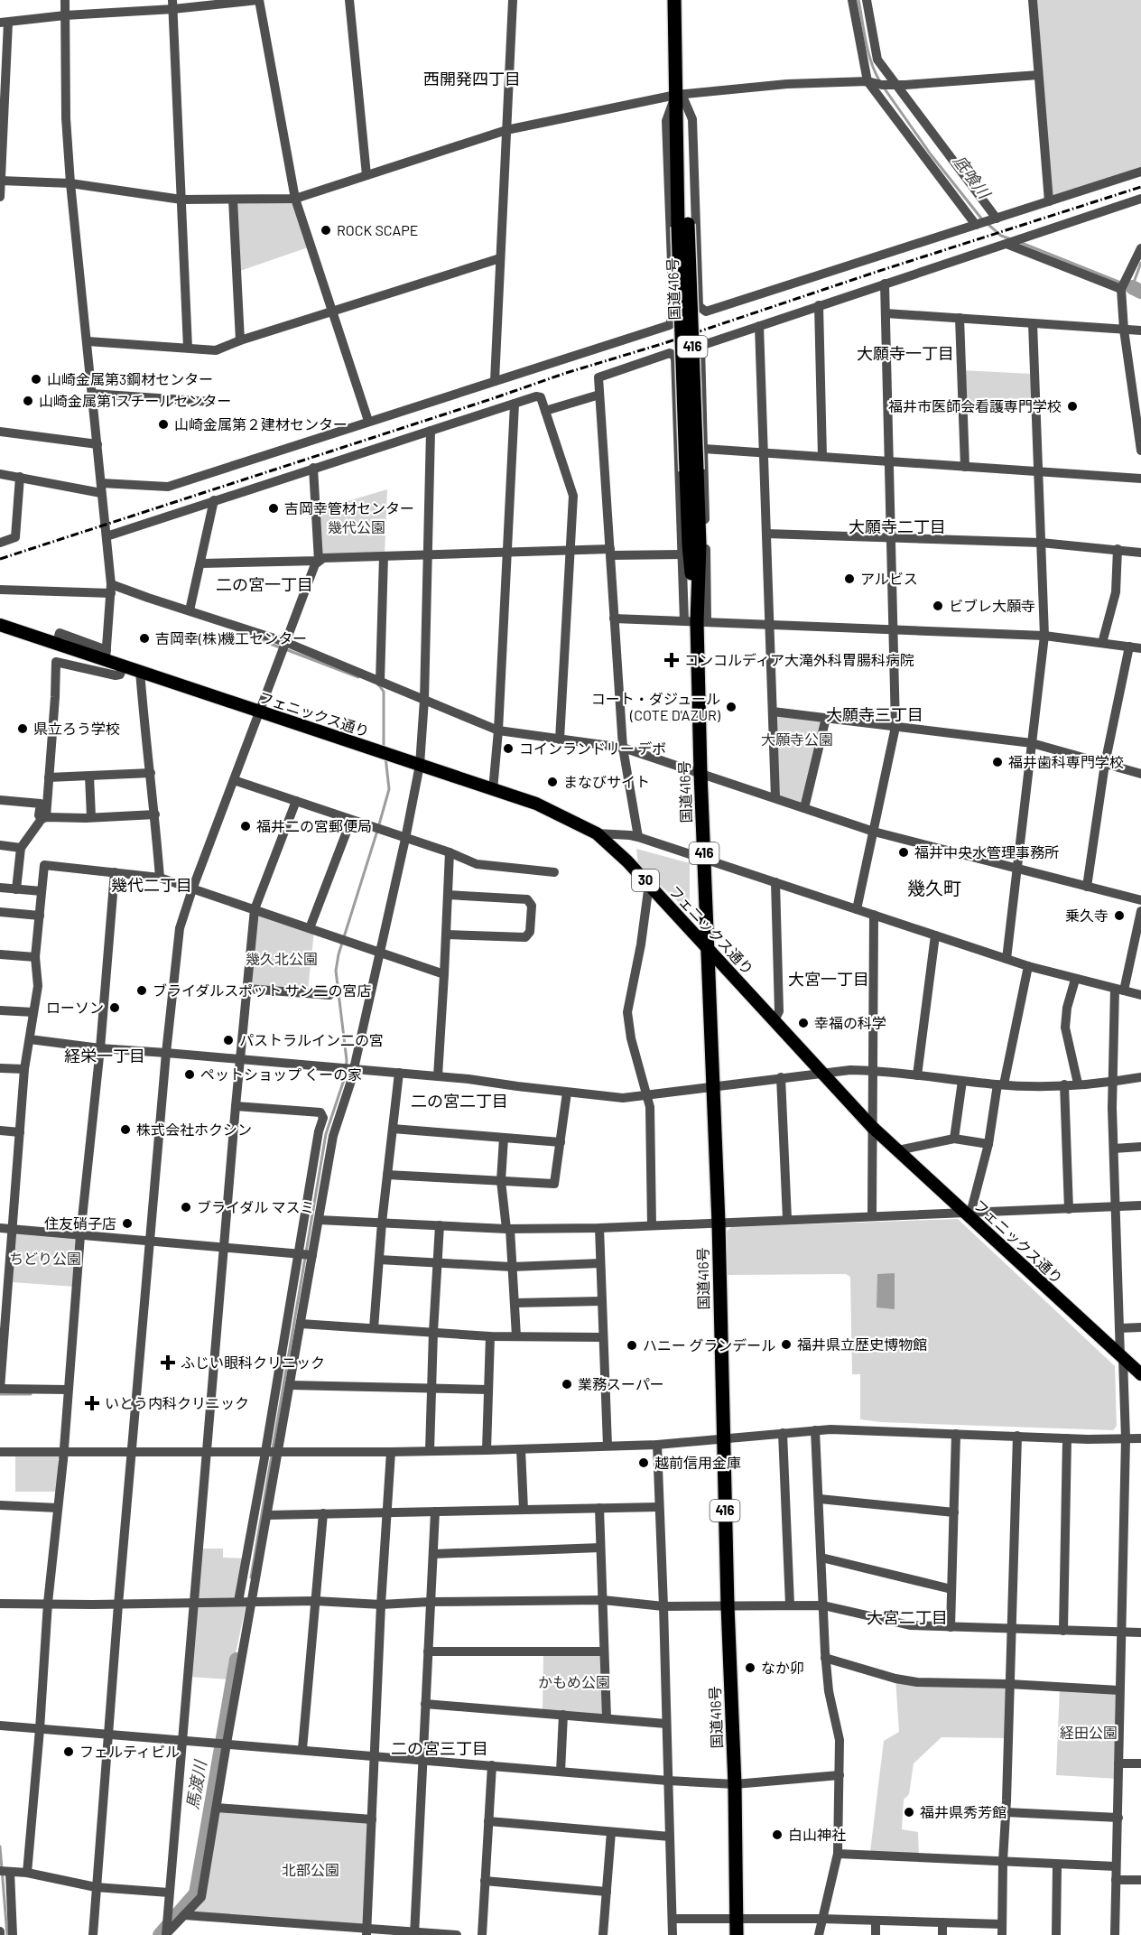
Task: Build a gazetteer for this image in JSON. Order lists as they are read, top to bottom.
{
  "streets": {
    "highway": ["国道416号", "416"],
    "main road": ["フェニックス通り", "30"]
  },
  "crossings": [
    ["国道416号", "フェニックス通り"]
  ],
  "districts": [
    "西開発四丁目",
    "大願寺一丁目",
    "大願寺二丁目",
    "二の宮一丁目",
    "大願寺三丁目",
    "幾代二丁目",
    "幾久町",
    "大宮一丁目",
    "経栄一丁目",
    "二の宮二丁目",
    "大宮二丁目",
    "二の宮三丁目"
  ],
  "water": ["底喰川", "馬渡川"],
  "parks": [
    "幾代公園",
    "大願寺公園",
    "幾久北公園",
    "ちどり公園",
    "かもめ公園",
    "経田公園",
    "北部公園"
  ],
  "places": {
    "other": [
      "ROCK SCAPE",
      "山崎金属第3鋼材センター",
      "山崎金属第1スチールセンター",
      "福井市医師会看護専門学校",
      "山崎金属第２建材センター",
      "吉岡幸管材センター",
      "アルビス",
      "ビブレ大願寺",
      "吉岡幸(株)機工センター",
      "コート・ダジュール (COTE D'AZUR)",
      "県立ろう学校",
      "コインランドリー デボ",
      "福井歯科専門学校",
      "まなびサイト",
      "福井二の宮郵便局",
      "福井中央水管理事務所",
      "乗久寺",
      "ブライダルスポット サン二の宮店",
      "ローソン",
      "幸福の科学",
      "パストラルイン二の宮",
      "ペットショップ くーの家",
      "株式会社ホクシン",
      "ブライダル マスミ",
      "住友硝子店",
      "福井県立歴史博物館",
      "ハニー グランデール",
      "業務スーパー",
      "越前信用金庫",
      "なか卯",
      "フェルティビル",
      "福井県秀芳館",
      "白山神社"
    ],
    "health": ["コンコルディア大滝外科胃腸科病院", "ふじい眼科クリニック", "いとう内科クリニック"]
  }
}
